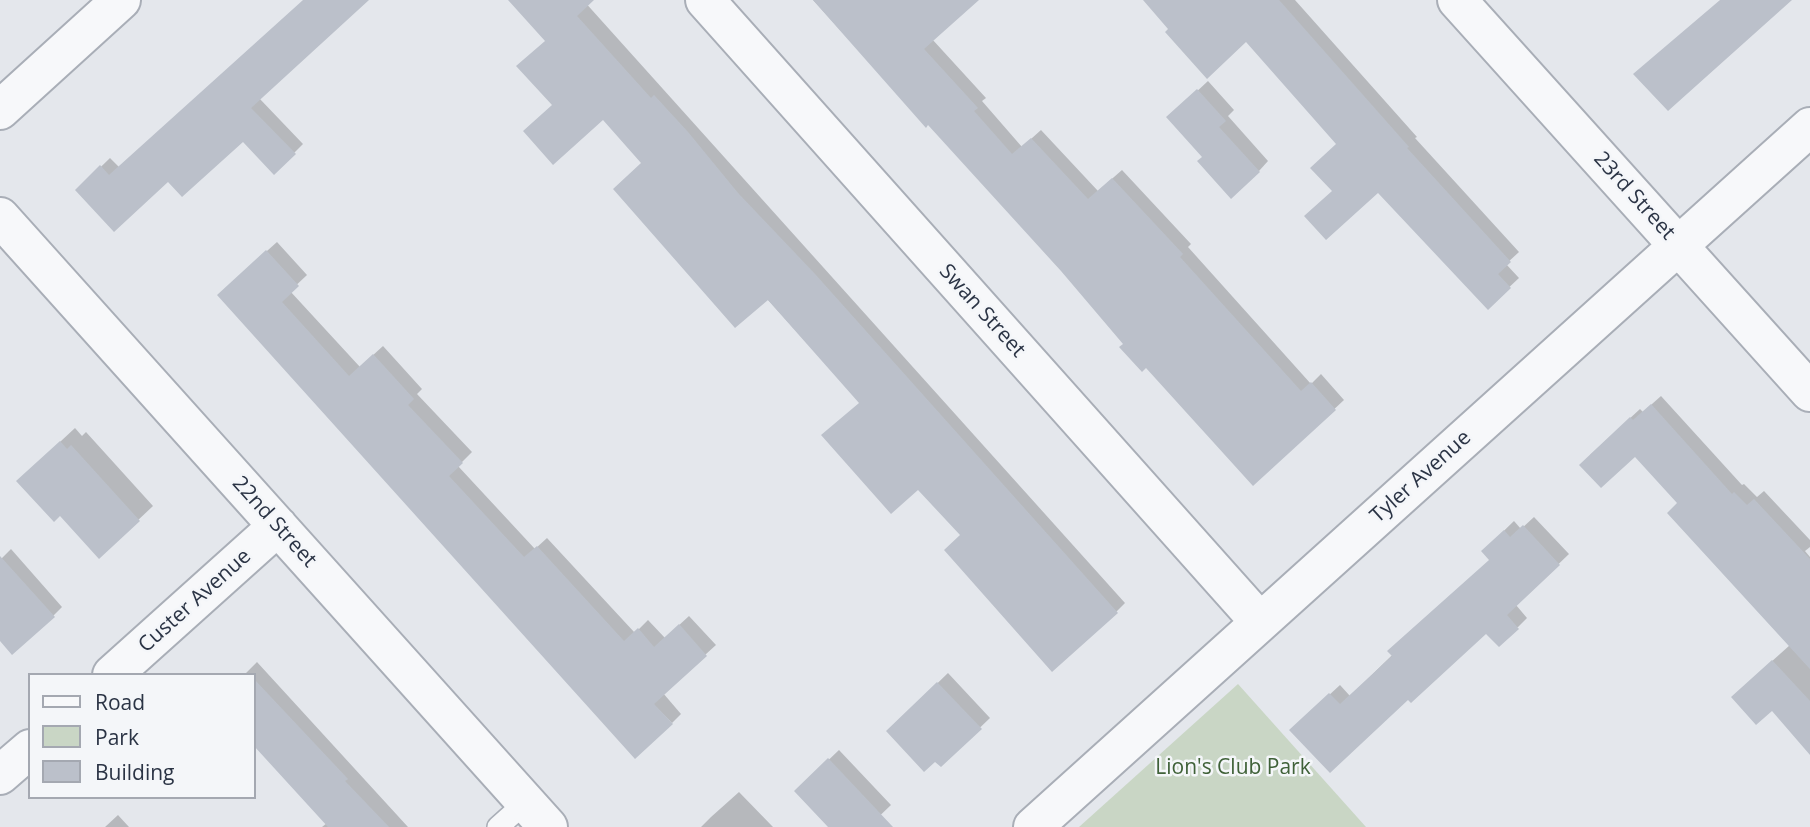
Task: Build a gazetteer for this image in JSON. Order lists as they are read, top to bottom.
{
  "streets": {
    "street": [
      "23rd Street",
      "Swan Street",
      "Tyler Avenue",
      "22nd Street",
      "Custer Avenue"
    ]
  },
  "crossings": [
    ["23rd Street", "Tyler Avenue"],
    ["Swan Street", "Tyler Avenue"],
    ["22nd Street", "Custer Avenue"]
  ],
  "parks": ["Lion's Club Park"],
  "legend": ["Road", "Park", "Building"]
}
